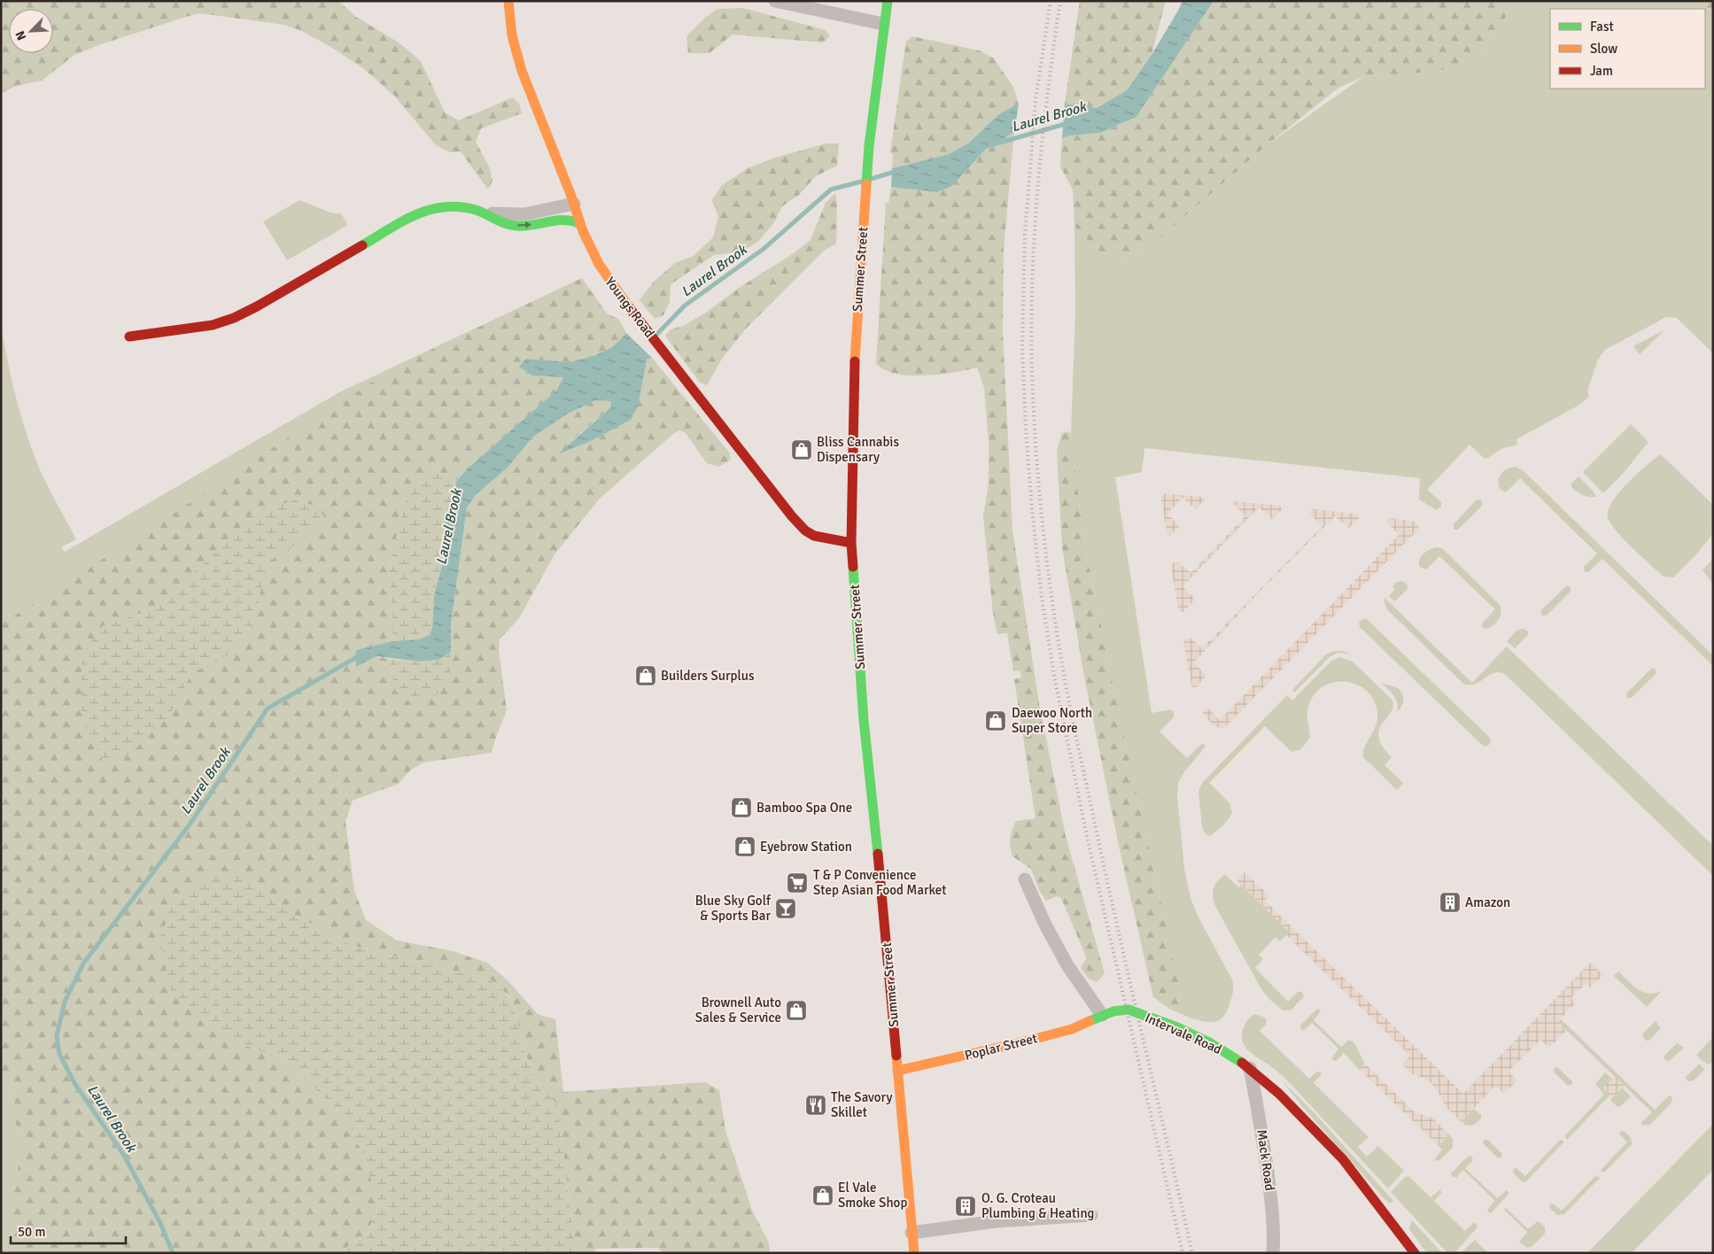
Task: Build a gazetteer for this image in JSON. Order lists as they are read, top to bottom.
{
  "streets": {
    "main road": [
      "Summer Street",
      "Youngs Road",
      "Intervale Road",
      "Poplar Street"
    ],
    "street": ["Mack Road"]
  },
  "crossings": [
    ["Summer Street", "Youngs Road"],
    ["Summer Street", "Poplar Street"],
    ["Intervale Road", "Poplar Street"],
    ["Intervale Road", "Mack Road"]
  ],
  "water": ["Laurel Brook"],
  "places": {
    "shop": [
      "Bliss Cannabis Dispensary",
      "Builders Surplus",
      "Daewoo North Super Store",
      "Bamboo Spa One",
      "Eyebrow Station",
      "Brownell Auto Sales & Service",
      "El Vale Smoke Shop"
    ],
    "supermarket": ["T & P Convenience Step Asian Food Market"],
    "building": ["Amazon", "O. G. Croteau Plumbing & Heating"],
    "bar": ["Blue Sky Golf & Sports Bar"],
    "restaurant": ["The Savory Skillet"]
  },
  "legend": ["Fast", "Slow", "Jam"],
  "scale_bar": "50 m",
  "north": "bottom left"
}
